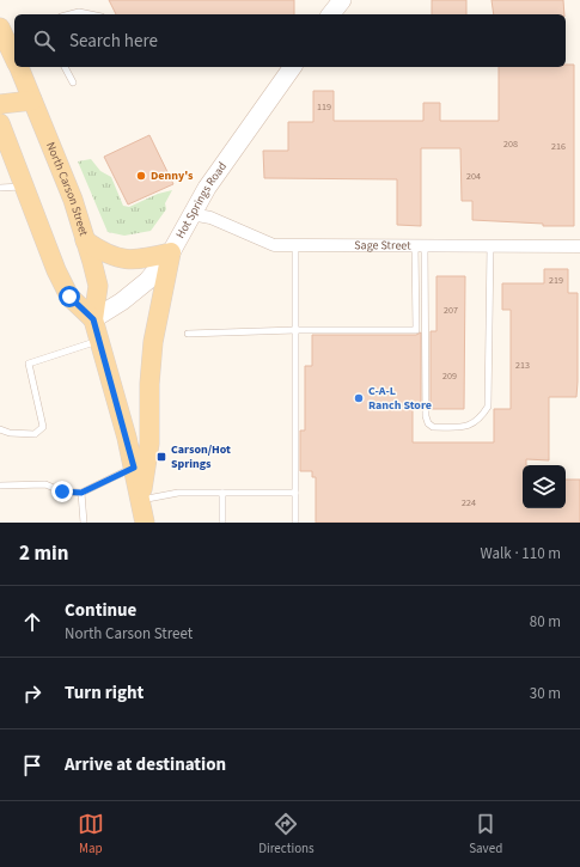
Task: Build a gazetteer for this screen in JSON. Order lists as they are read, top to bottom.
{
  "streets": {
    "main road": ["North Carson Street"],
    "street": ["Hot Springs Road", "Sage Street"]
  },
  "crossings": [
    ["North Carson Street", "Hot Springs Road"],
    ["Hot Springs Road", "Sage Street"]
  ],
  "places": {
    "other": ["Denny's", "C-A-L Ranch Store"],
    "transit": ["Carson/Hot Springs"]
  },
  "house_numbers": [
    "119",
    "208",
    "216",
    "204",
    "219",
    "207",
    "213",
    "209",
    "224"
  ],
  "page": {
    "search": "Search here",
    "heading": ["2 min", "Walk · 110 m"],
    "list": [
      ["Continue", "North Carson Street", "80 m"],
      ["Turn right", "30 m"],
      "Arrive at destination"
    ],
    "nav": ["Map", "Directions", "Saved"]
  }
}
